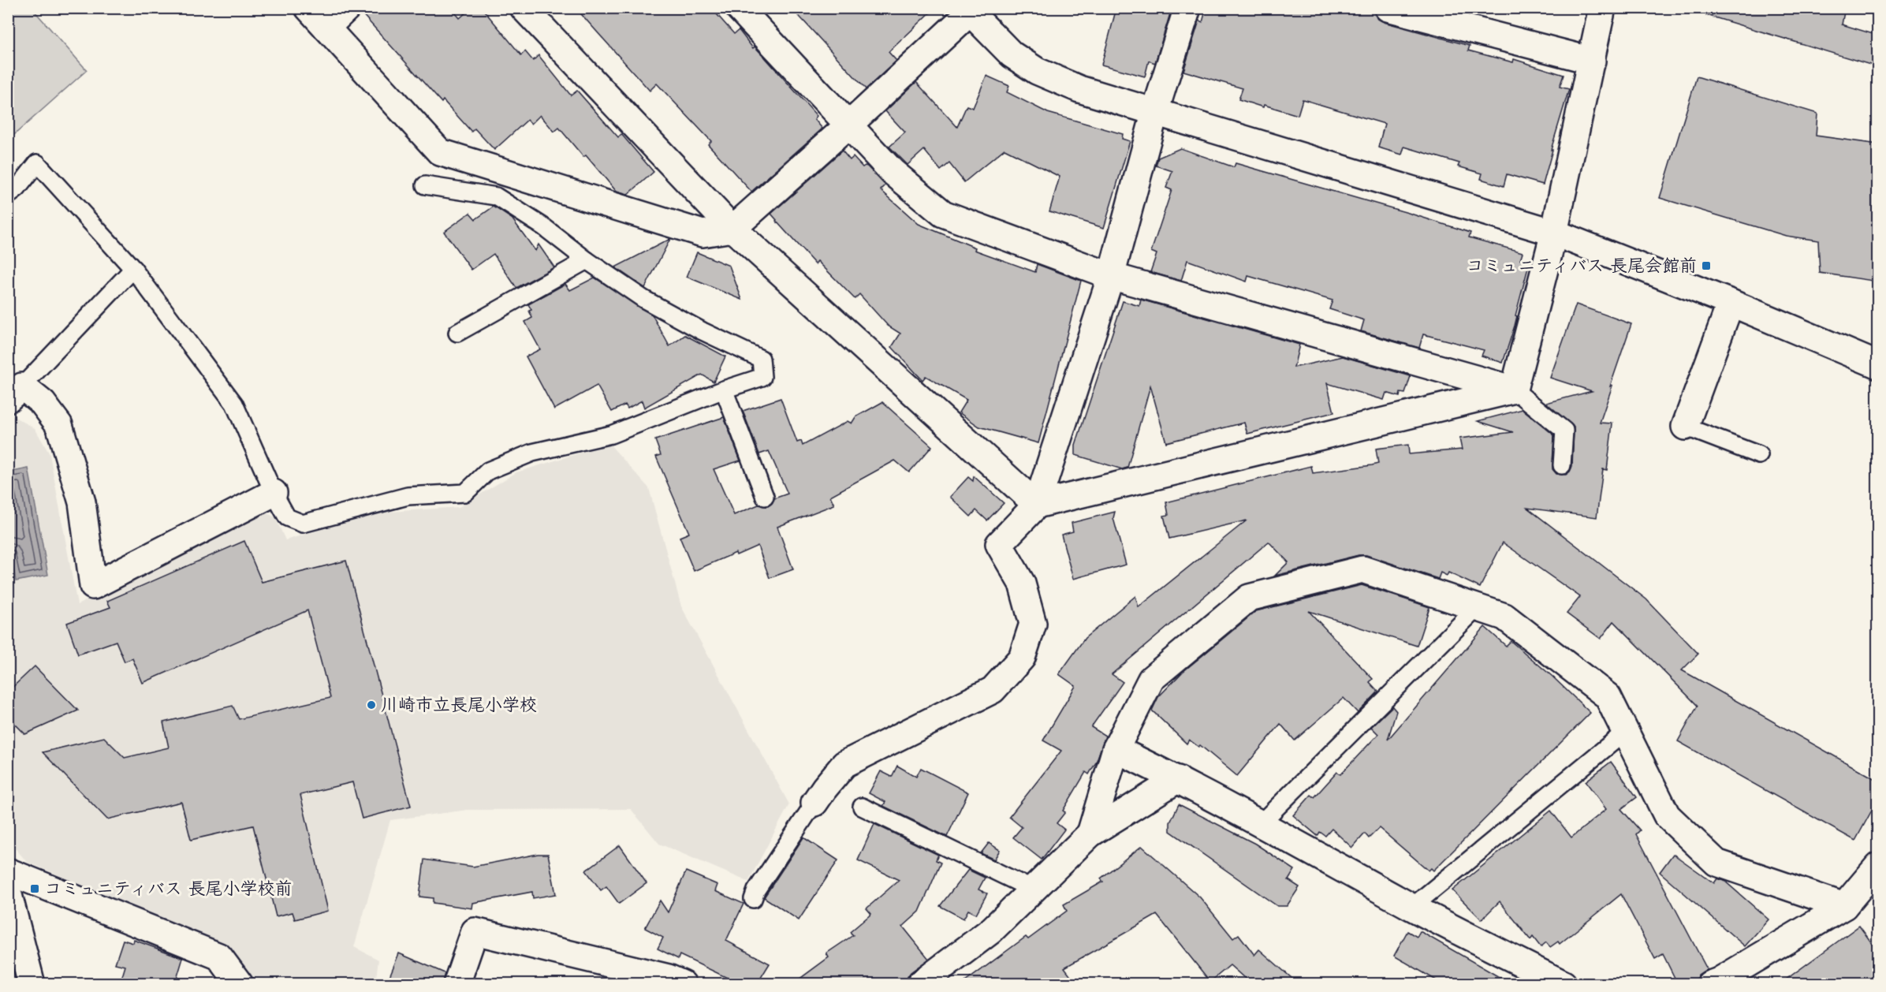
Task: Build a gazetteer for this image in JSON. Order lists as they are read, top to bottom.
{
  "places": {
    "transit": ["コミュニティバス 長尾会館前", "コミュニティバス 長尾小学校前"],
    "other": ["川崎市立長尾小学校"]
  }
}
